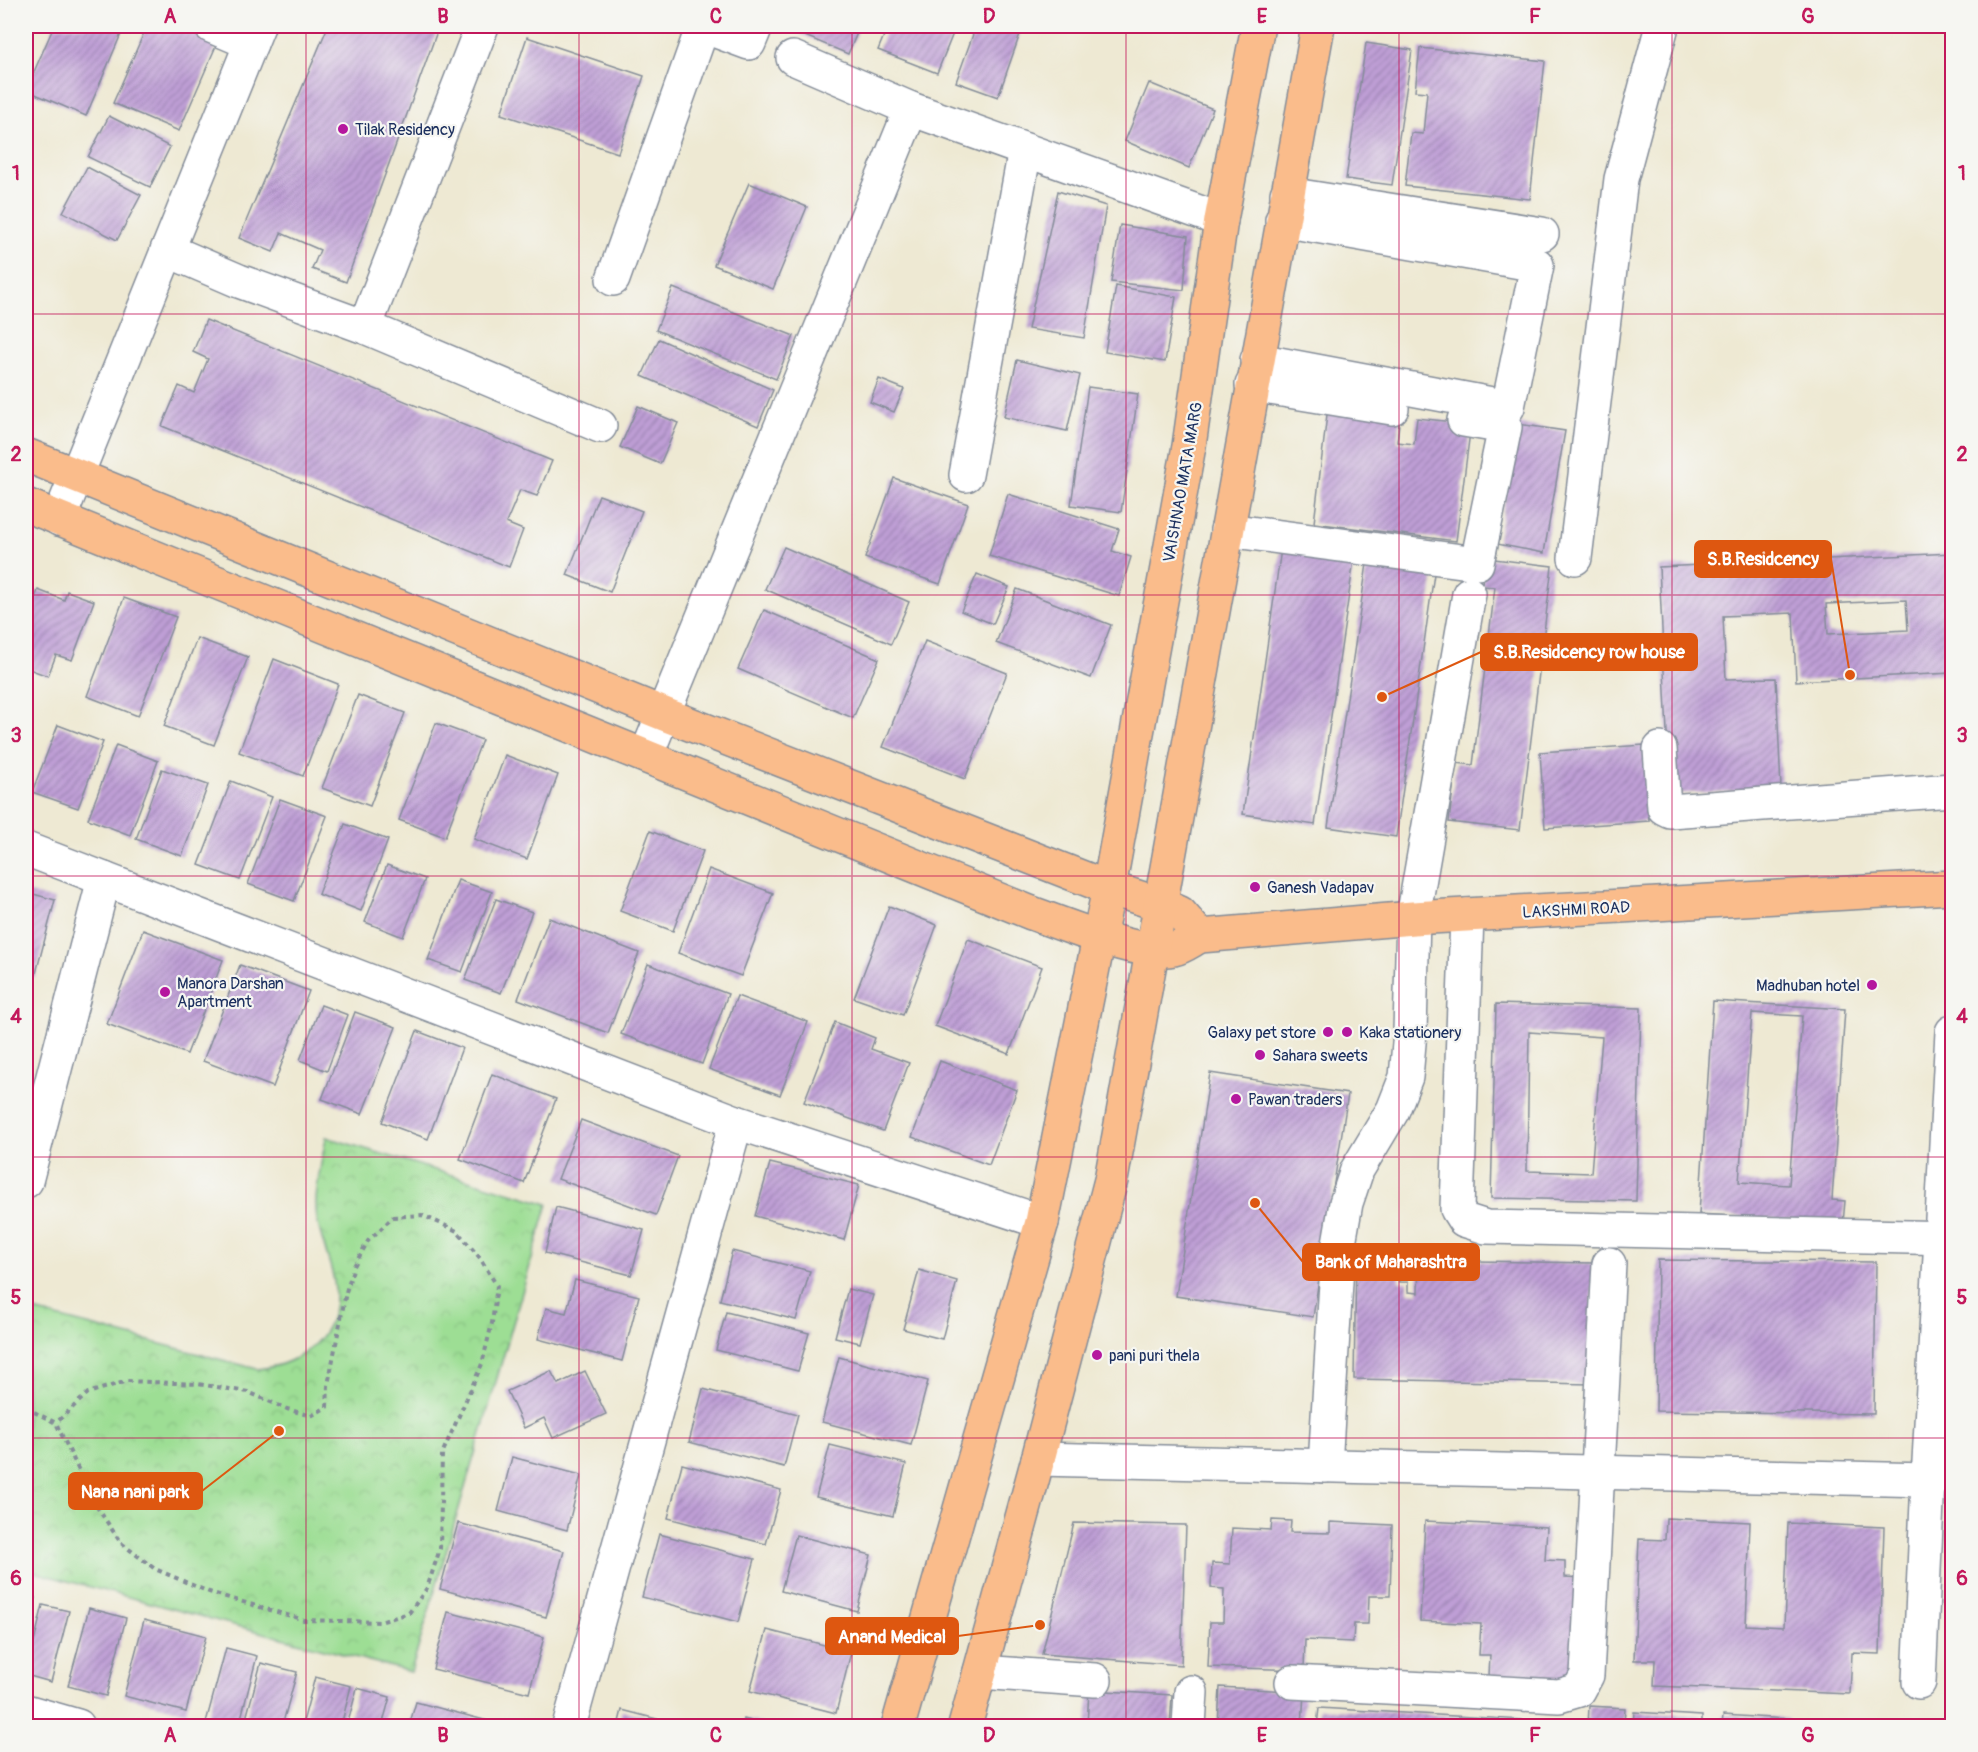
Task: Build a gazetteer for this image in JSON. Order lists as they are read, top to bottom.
{
  "streets": {
    "main road": ["VAISHNAO MATA MARG", "LAKSHMI ROAD"]
  },
  "places": [
    "Tilak Residency",
    "S.B.Residcency",
    "S.B.Residcency row house",
    "Ganesh Vadapav",
    "Madhuban hotel",
    "Manora Darshan Apartment",
    "Galaxy pet store",
    "Kaka stationery",
    "Sahara sweets",
    "Pawan traders",
    "Bank of Maharashtra",
    "pani puri thela",
    "Nana nani park",
    "Anand Medical"
  ],
  "grid": {
    "columns": [
      "A",
      "B",
      "C",
      "D",
      "E",
      "F",
      "G"
    ],
    "rows": [
      "1",
      "2",
      "3",
      "4",
      "5",
      "6"
    ]
  }
}
